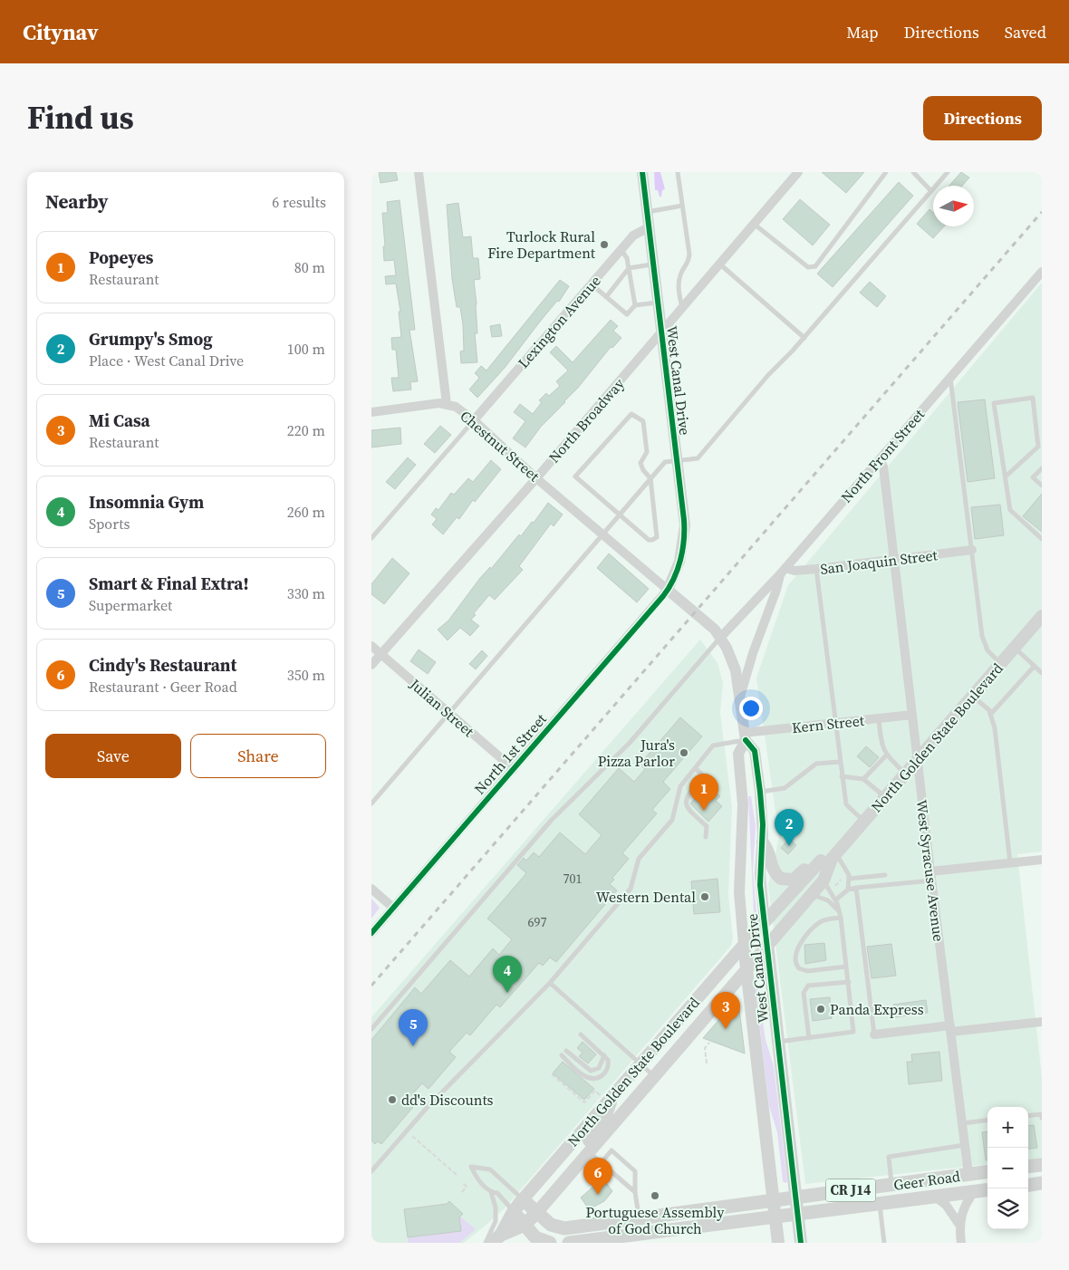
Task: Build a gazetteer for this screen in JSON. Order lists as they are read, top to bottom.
{
  "streets": {
    "main road": [
      "West Canal Drive",
      "North Golden State Boulevard",
      "Geer Road",
      "CR J14"
    ],
    "street": [
      "Lexington Avenue",
      "North Broadway",
      "Chestnut Street",
      "North Front Street",
      "San Joaquin Street",
      "Julian Street",
      "Kern Street",
      "North 1st Street",
      "West Syracuse Avenue"
    ]
  },
  "crossings": [
    ["Lexington Avenue", "West Canal Drive"],
    ["Lexington Avenue", "Chestnut Street"],
    ["West Canal Drive", "North Broadway"],
    ["West Canal Drive", "Chestnut Street"],
    ["West Canal Drive", "North Front Street"],
    ["West Canal Drive", "Kern Street"],
    ["West Canal Drive", "North Golden State Boulevard"],
    ["West Canal Drive", "North 1st Street"],
    ["West Canal Drive", "Geer Road"],
    ["North Broadway", "Chestnut Street"],
    ["North Broadway", "Julian Street"],
    ["Chestnut Street", "North 1st Street"],
    ["North Front Street", "San Joaquin Street"],
    ["North Front Street", "West Syracuse Avenue"],
    ["San Joaquin Street", "West Syracuse Avenue"],
    ["Julian Street", "North 1st Street"],
    ["Kern Street", "West Syracuse Avenue"],
    ["North Golden State Boulevard", "West Syracuse Avenue"],
    ["North Golden State Boulevard", "Geer Road"],
    ["West Syracuse Avenue", "Geer Road"]
  ],
  "places": [
    "Turlock Rural Fire Department",
    "Jura's Pizza Parlor",
    "Western Dental",
    "Panda Express",
    "dd's Discounts",
    "Portuguese Assembly of God Church"
  ],
  "house_numbers": ["701", "697"],
  "north": "right",
  "page": {
    "header": "Citynav",
    "nav": ["Map", "Directions", "Saved"],
    "title": "Find us",
    "buttons": [
      "Directions",
      ["Save", "Share"]
    ],
    "heading": ["Nearby", "6 results"],
    "list": [
      {
        "mark": "1",
        "name": "Popeyes",
        "note": "Restaurant",
        "value": "80 m"
      },
      {
        "mark": "2",
        "name": "Grumpy's Smog",
        "note": "Place · West Canal Drive",
        "value": "100 m"
      },
      {
        "mark": "3",
        "name": "Mi Casa",
        "note": "Restaurant",
        "value": "220 m"
      },
      {
        "mark": "4",
        "name": "Insomnia Gym",
        "note": "Sports",
        "value": "260 m"
      },
      {
        "mark": "5",
        "name": "Smart & Final Extra!",
        "note": "Supermarket",
        "value": "330 m"
      },
      {
        "mark": "6",
        "name": "Cindy's Restaurant",
        "note": "Restaurant · Geer Road",
        "value": "350 m"
      }
    ],
    "pins": [
      "1",
      "2",
      "4",
      "3",
      "5",
      "6"
    ],
    "map_buttons": ["+", "−"]
  }
}
